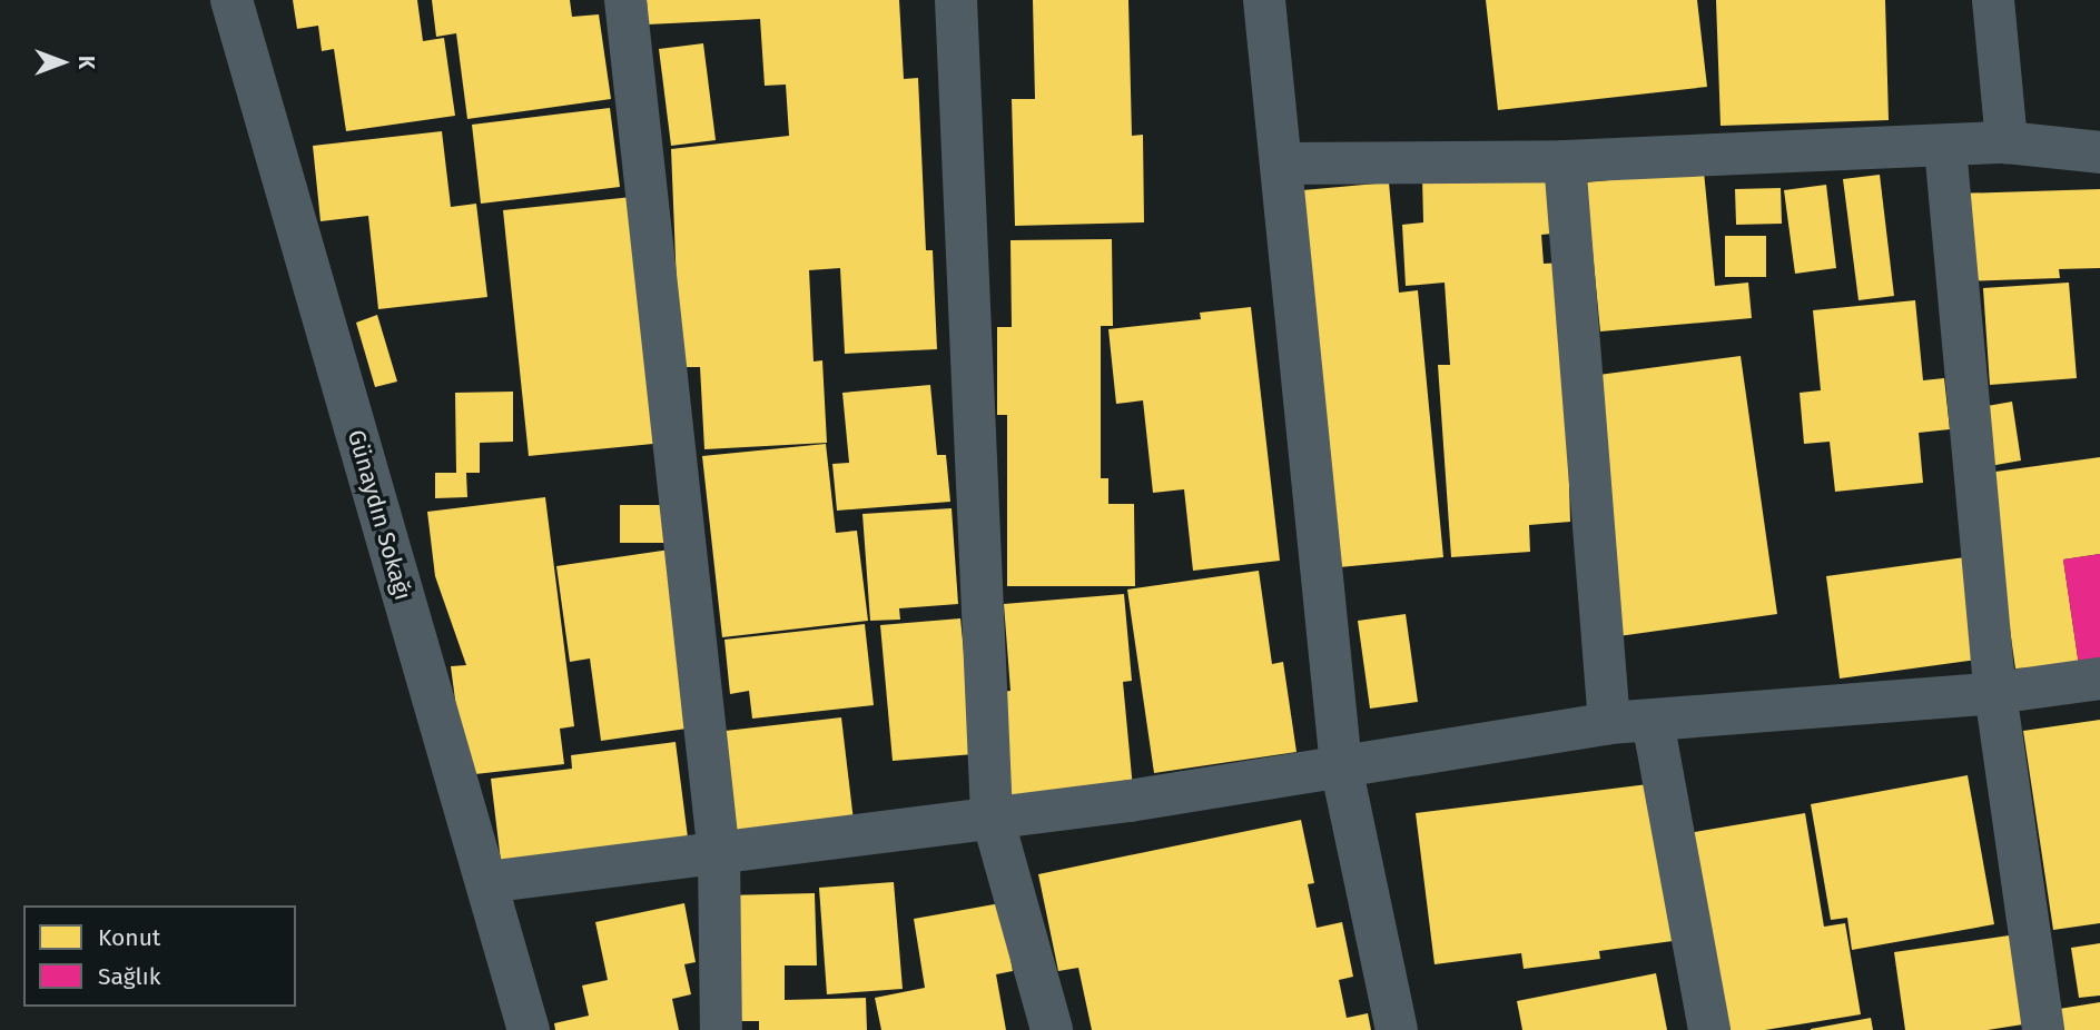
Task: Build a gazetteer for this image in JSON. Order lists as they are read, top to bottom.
{
  "streets": {
    "street": ["Günaydın Sokağı"]
  },
  "legend": ["Konut", "Sağlık"],
  "north": "right"
}
